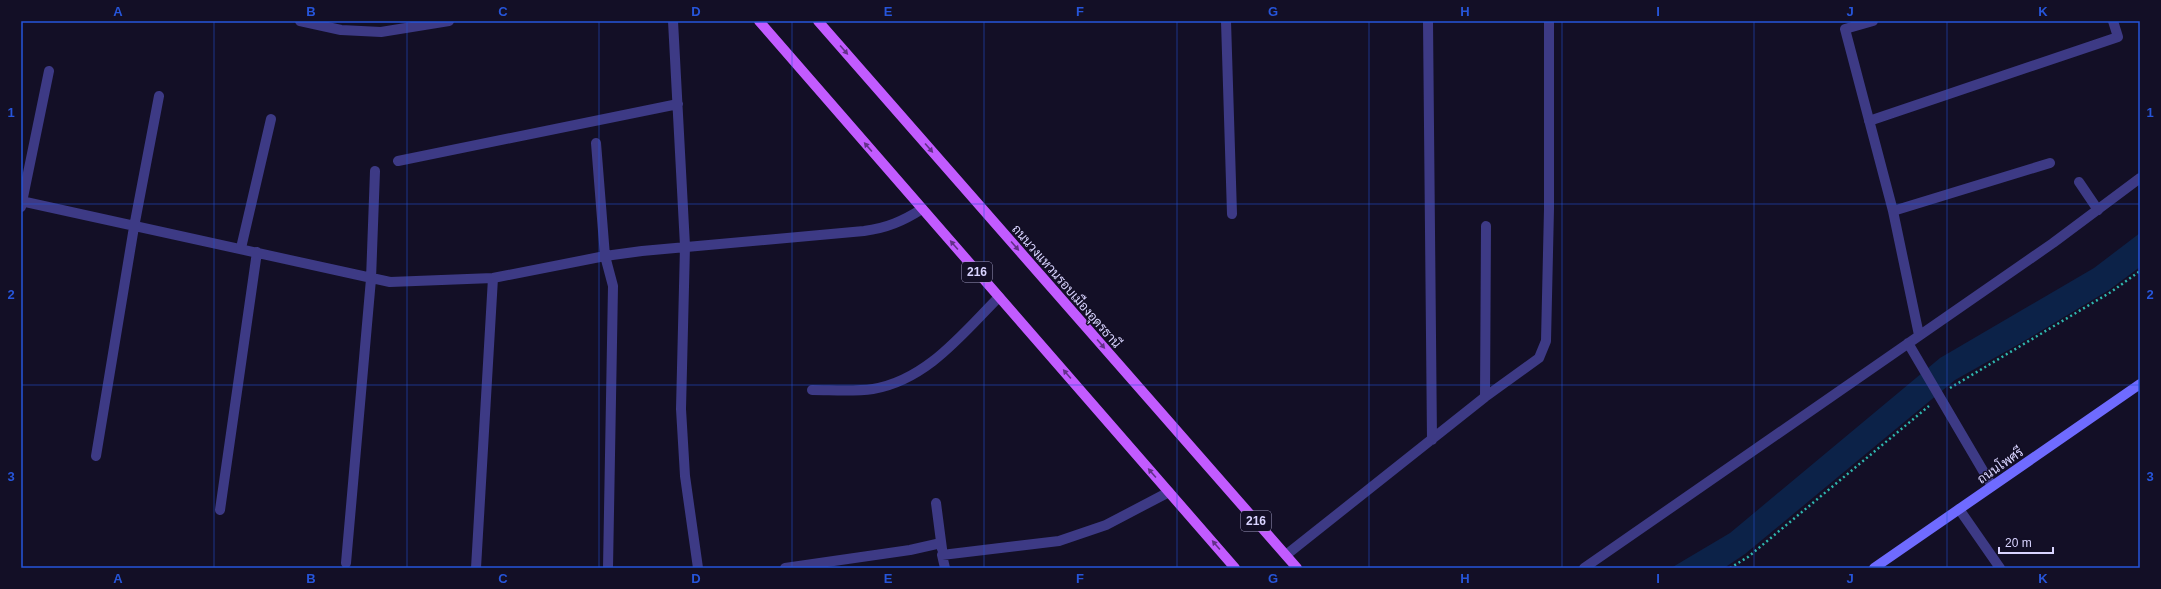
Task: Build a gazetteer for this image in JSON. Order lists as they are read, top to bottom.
{
  "streets": {
    "main road": ["216", "ถนนวงแหวนรอบเมืองอุดรธานี", "ถนนโพศรี"]
  },
  "scale_bar": "20 m",
  "grid": {
    "columns": [
      "A",
      "B",
      "C",
      "D",
      "E",
      "F",
      "G",
      "H",
      "I",
      "J",
      "K"
    ],
    "rows": ["1", "2", "3"]
  }
}
